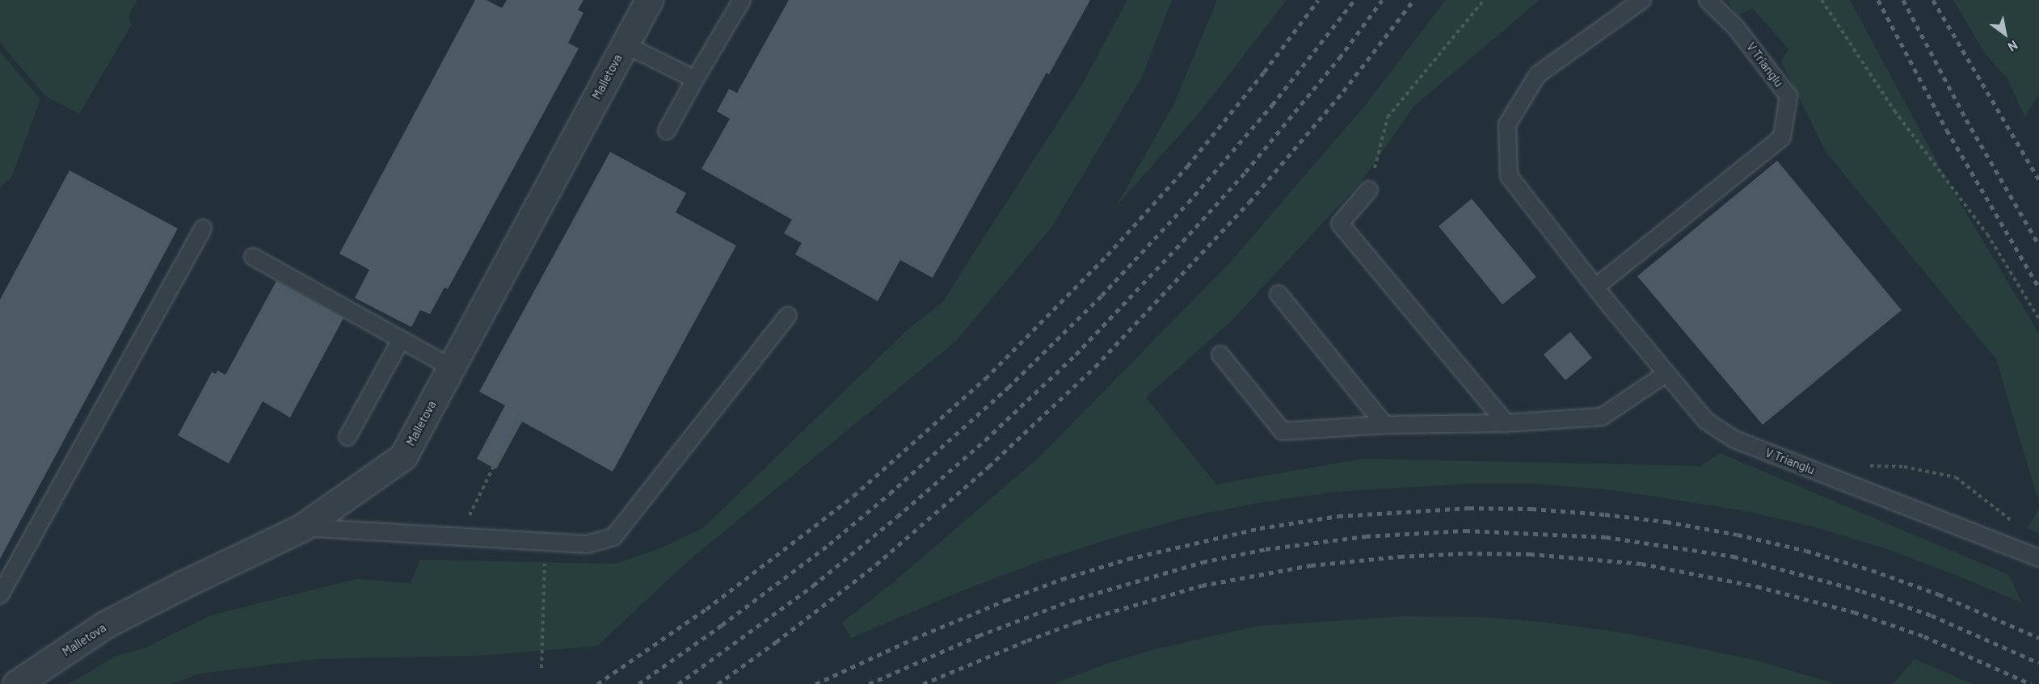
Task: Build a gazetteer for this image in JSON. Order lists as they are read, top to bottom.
{
  "streets": {
    "street": ["Malletova"],
    "lane": ["V Trianglu"]
  },
  "north": "bottom right"
}
